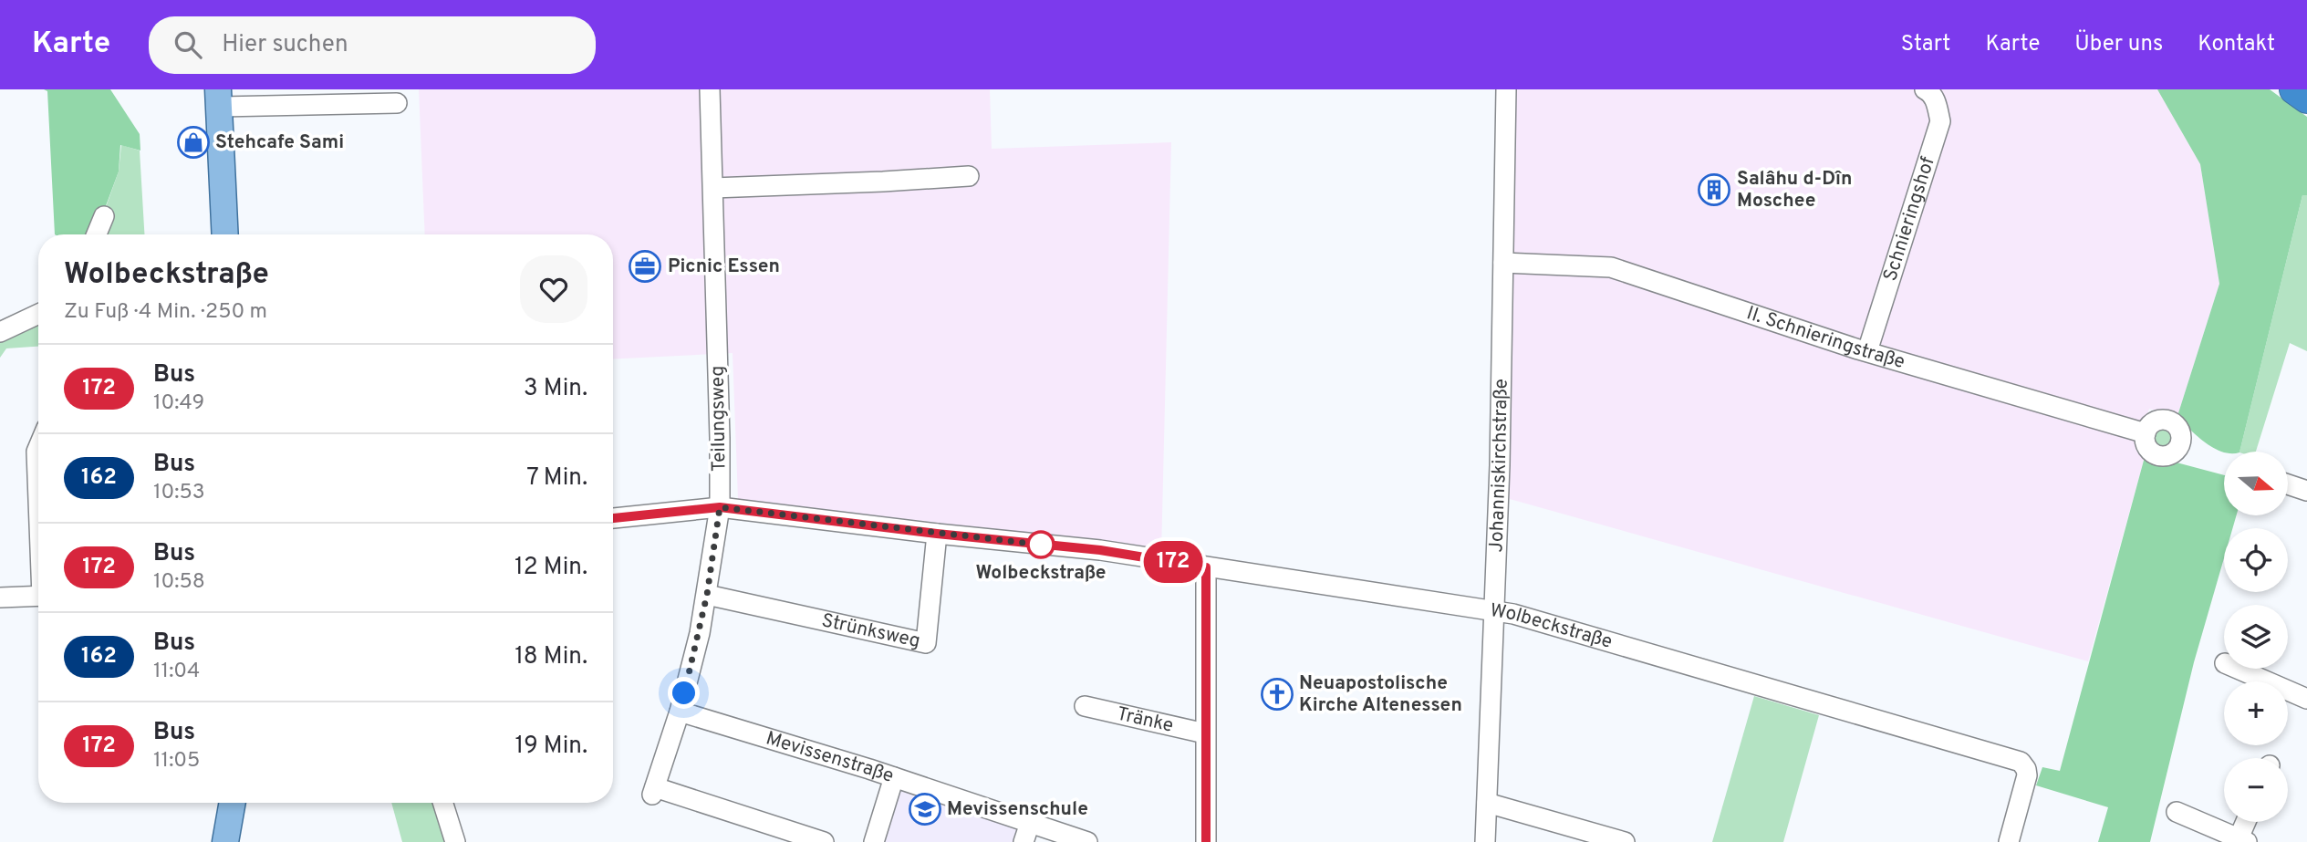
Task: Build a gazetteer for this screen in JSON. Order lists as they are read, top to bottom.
{
  "streets": {
    "street": [
      "Schnieringshof",
      "II. Schnieringstraße",
      "Teilungsweg",
      "Johanniskirchstraße",
      "Wolbeckstraße",
      "Strünksweg",
      "Tränke",
      "Mevissenstraße"
    ]
  },
  "crossings": [
    ["Schnieringshof", "II. Schnieringstraße"],
    ["II. Schnieringstraße", "Johanniskirchstraße"],
    ["Teilungsweg", "Wolbeckstraße"],
    ["Teilungsweg", "Strünksweg"],
    ["Teilungsweg", "Mevissenstraße"],
    ["Johanniskirchstraße", "Wolbeckstraße"],
    ["Wolbeckstraße", "Strünksweg"]
  ],
  "places": {
    "shop": ["Stehcafe Sami"],
    "building": ["Salâhu d-Dîn Moschee"],
    "office": ["Picnic Essen"],
    "other": ["Wolbeckstraße"],
    "church": ["Neuapostolische Kirche Altenessen"],
    "school or university": ["Mevissenschule"]
  },
  "lines": ["bus line 172"],
  "north": "right",
  "page": {
    "header": "Karte",
    "search": "Hier suchen",
    "nav": [
      "Start",
      "Karte",
      "Über uns",
      "Kontakt"
    ],
    "on_map": "172",
    "heading": ["Wolbeckstraße", "Zu Fuß · 4 Min. · 250 m"],
    "list": [
      {
        "mark": "172",
        "name": "Bus",
        "note": "10:49",
        "value": "3 Min."
      },
      {
        "mark": "162",
        "name": "Bus",
        "note": "10:53",
        "value": "7 Min."
      },
      {
        "mark": "172",
        "name": "Bus",
        "note": "10:58",
        "value": "12 Min."
      },
      {
        "mark": "162",
        "name": "Bus",
        "note": "11:04",
        "value": "18 Min."
      },
      {
        "mark": "172",
        "name": "Bus",
        "note": "11:05",
        "value": "19 Min."
      }
    ],
    "map_buttons": ["+", "−"]
  }
}
